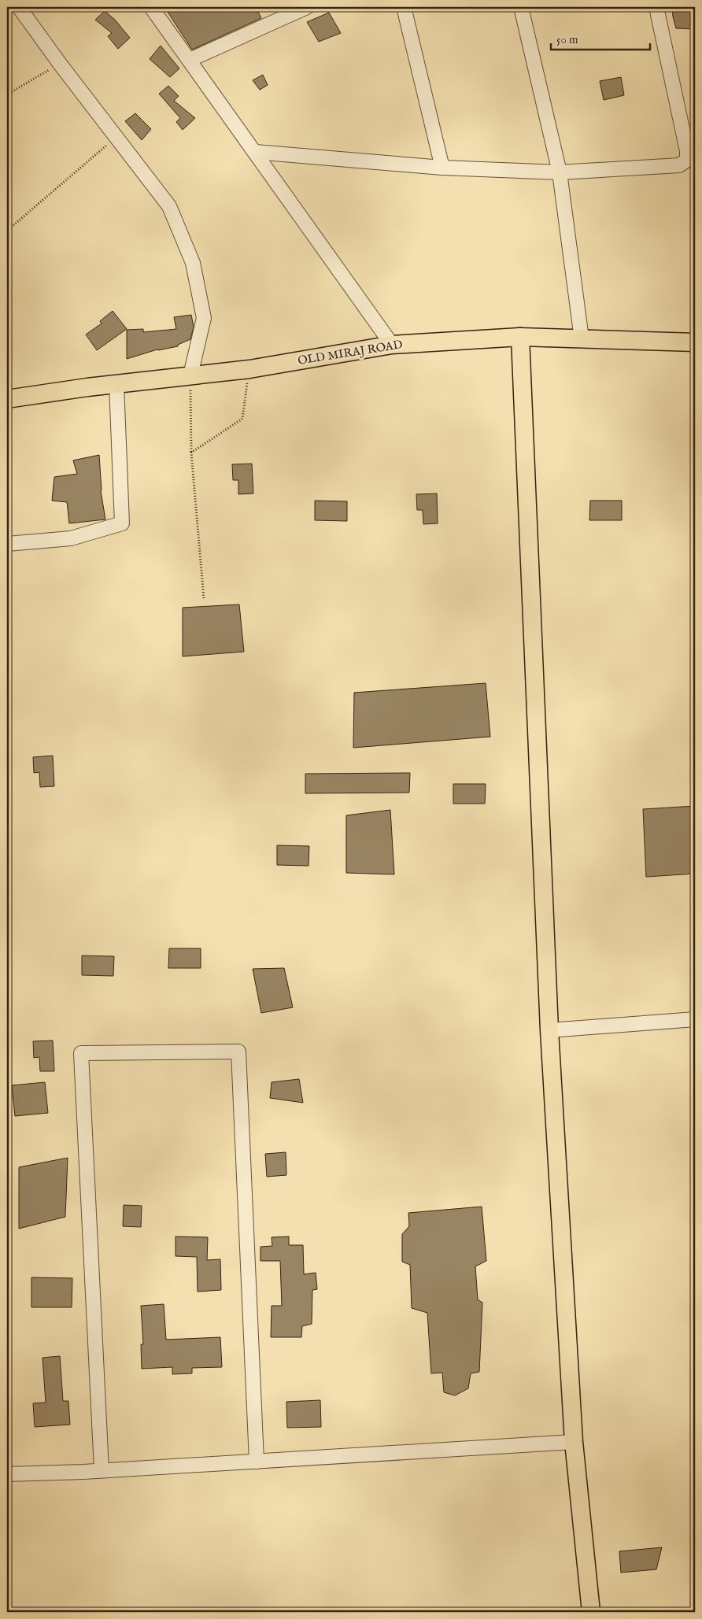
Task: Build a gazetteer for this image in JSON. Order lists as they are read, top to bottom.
{
  "streets": {
    "main road": ["OLD MIRAJ ROAD"]
  },
  "scale_bar": "50 m"
}
